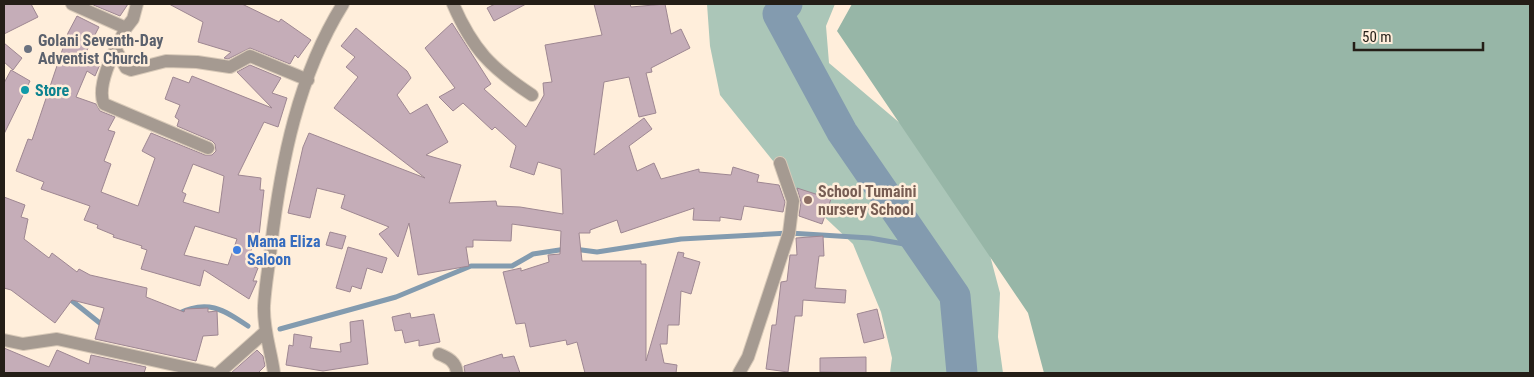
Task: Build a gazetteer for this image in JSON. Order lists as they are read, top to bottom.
{
  "places": [
    "Golani Seventh-Day Adventist Church",
    "Store",
    "School Tumaini nursery School",
    "Mama Eliza Saloon"
  ],
  "scale_bar": "50 m"
}
